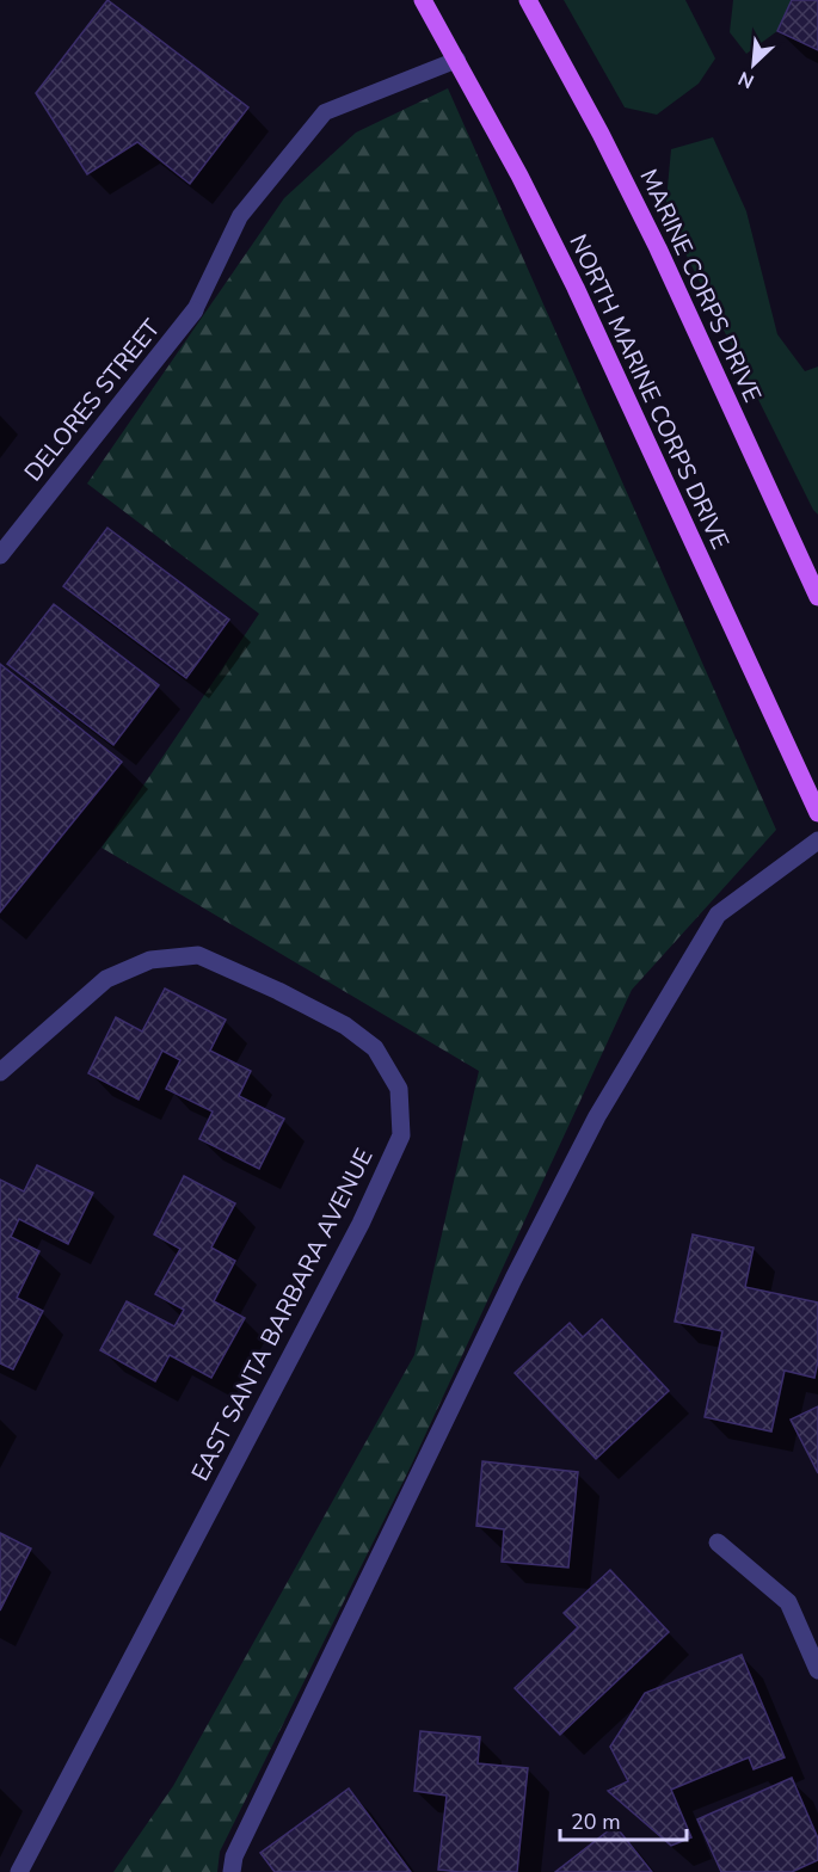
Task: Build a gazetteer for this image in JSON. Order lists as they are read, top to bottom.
{
  "streets": {
    "main road": ["MARINE CORPS DRIVE", "NORTH MARINE CORPS DRIVE"],
    "street": ["DELORES STREET", "EAST SANTA BARBARA AVENUE"]
  },
  "scale_bar": "20 m",
  "north": "bottom left"
}
